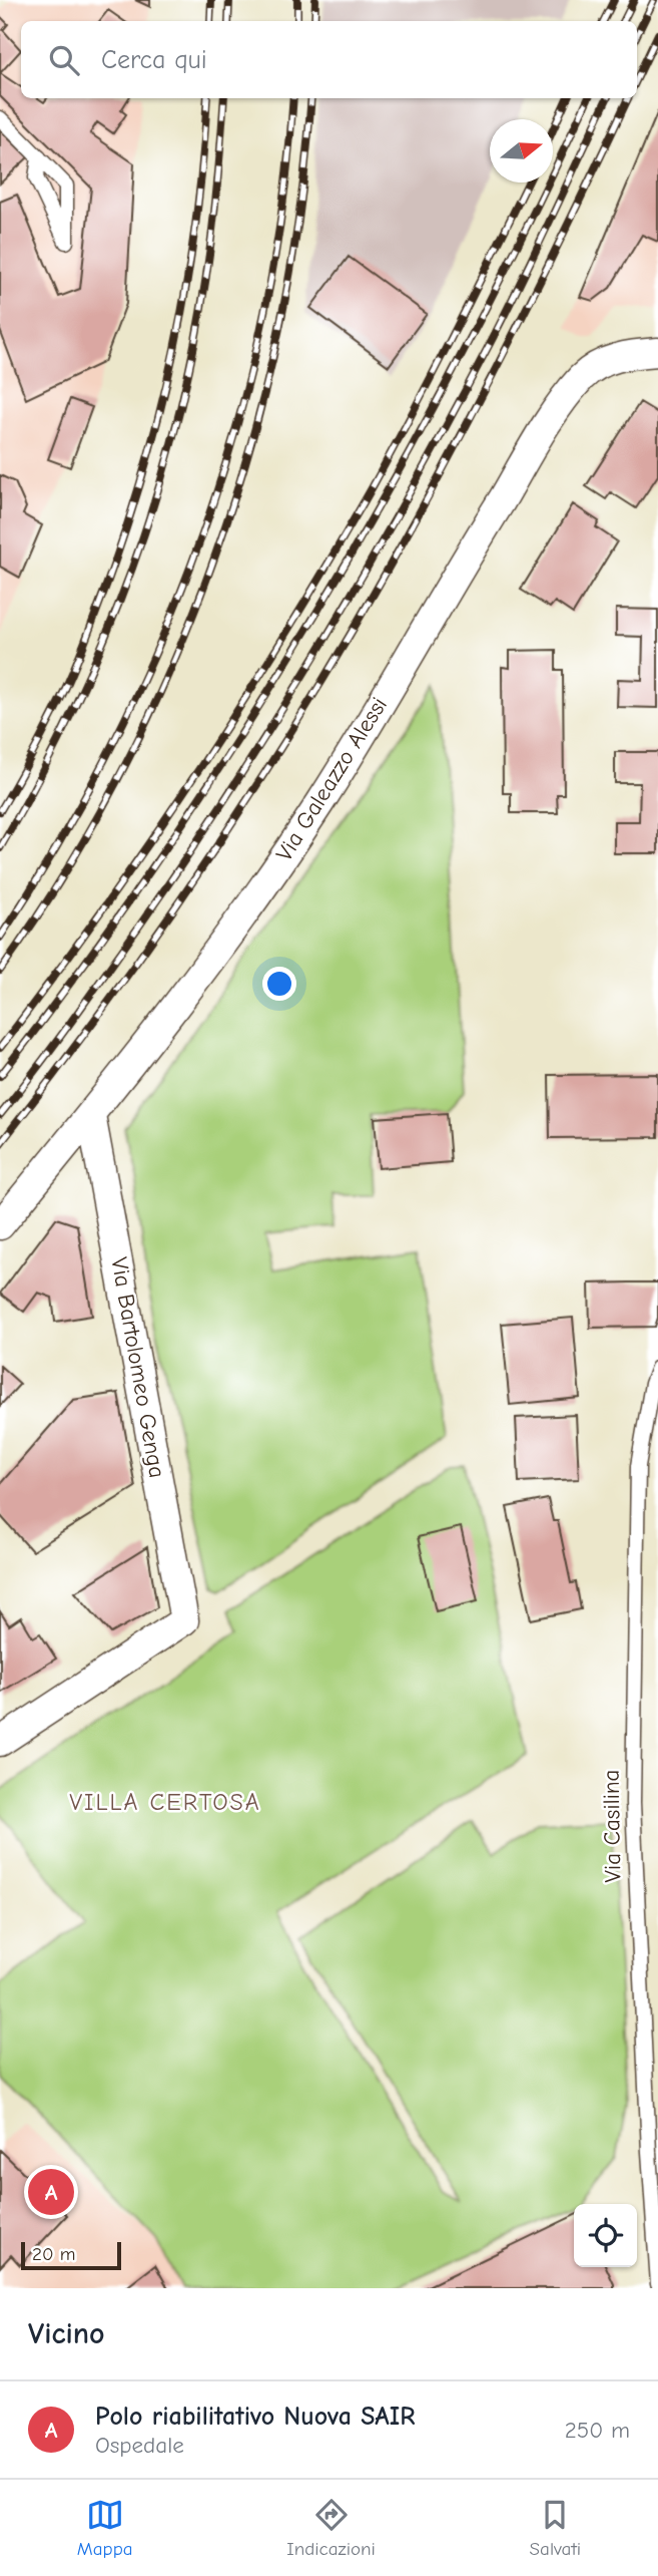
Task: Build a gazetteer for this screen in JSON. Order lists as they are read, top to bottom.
{
  "streets": {
    "street": ["Via Galeazzo Alessi", "Via Bartolomeo Genga"],
    "lane": ["Via Casilina"]
  },
  "crossings": [
    ["Via Galeazzo Alessi", "Via Bartolomeo Genga"]
  ],
  "districts": ["VILLA CERTOSA"],
  "scale_bar": "20 m",
  "north": "right",
  "page": {
    "search": "Cerca qui",
    "pins": "A",
    "scale": "20 m",
    "heading": "Vicino",
    "list": [
      {
        "mark": "A",
        "name": "Polo riabilitativo Nuova SAIR",
        "note": "Ospedale",
        "value": "250 m"
      }
    ],
    "nav": ["Mappa", "Indicazioni", "Salvati"]
  }
}
